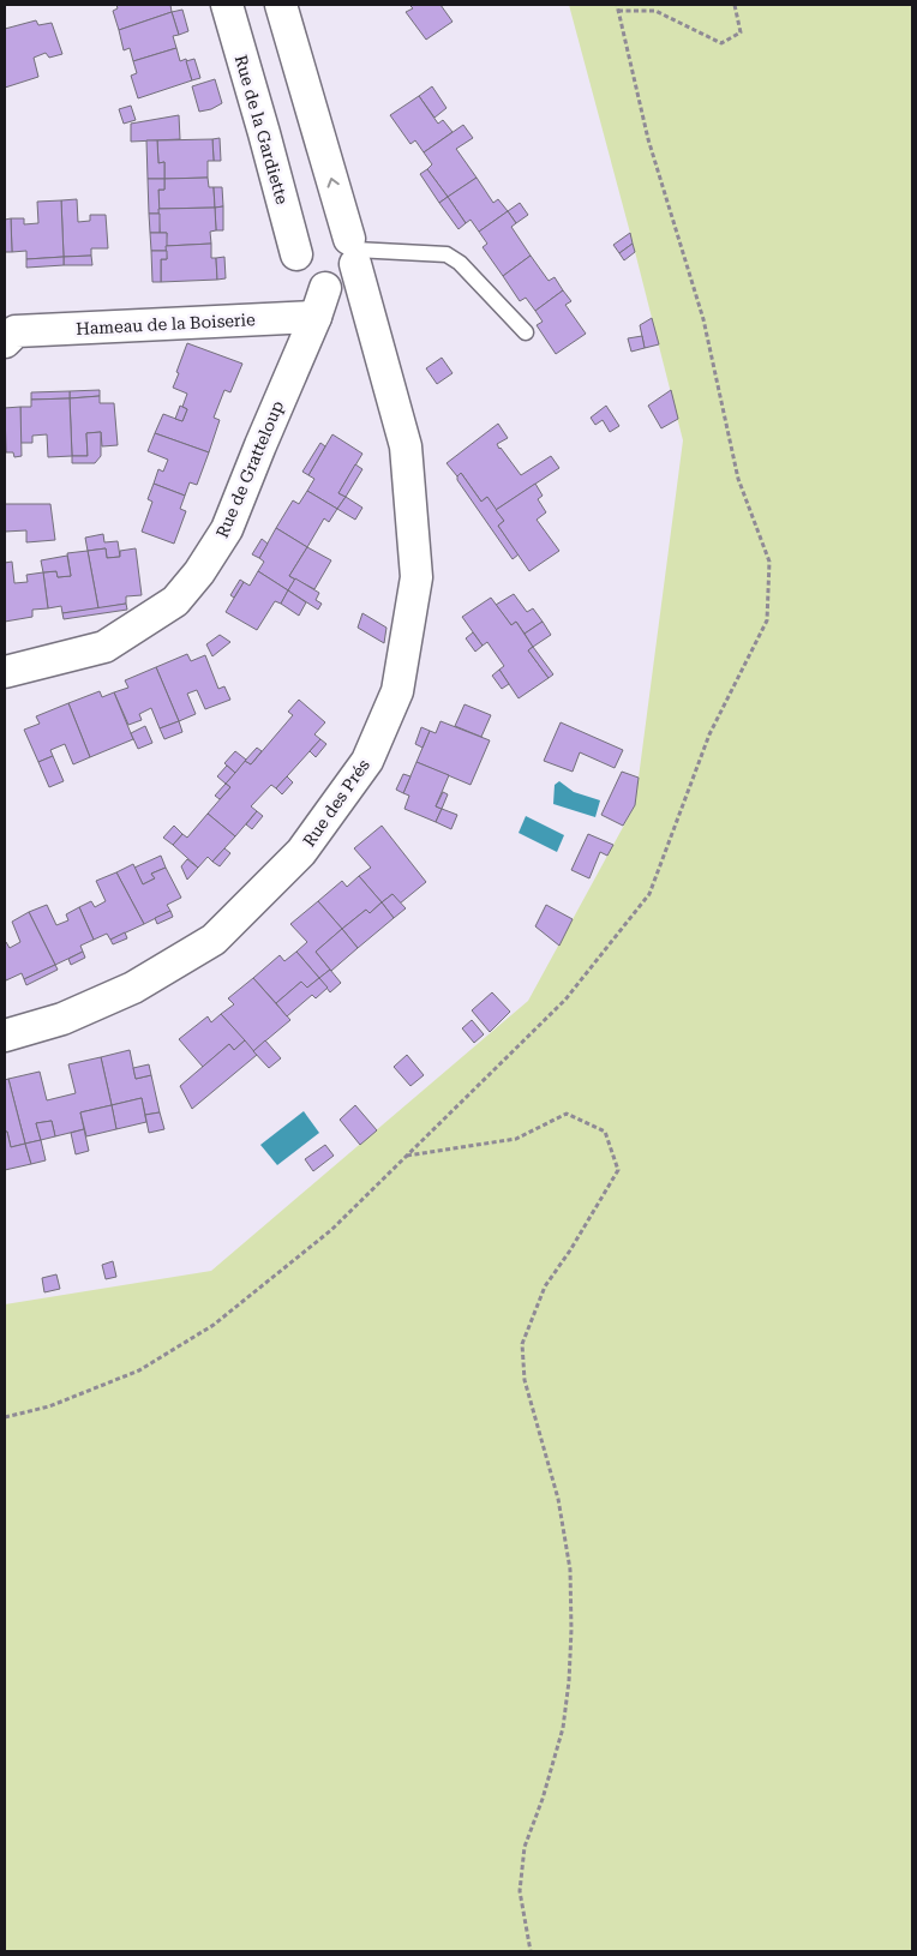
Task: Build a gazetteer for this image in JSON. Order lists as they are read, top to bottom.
{
  "streets": {
    "street": [
      "Rue de la Gardiette",
      "Hameau de la Boiserie",
      "Rue de Gratteloup",
      "Rue des Prés"
    ]
  },
  "crossings": [
    ["Rue de la Gardiette", "Hameau de la Boiserie"],
    ["Rue de la Gardiette", "Rue de Gratteloup"],
    ["Rue de la Gardiette", "Rue des Prés"],
    ["Hameau de la Boiserie", "Rue de Gratteloup"],
    ["Hameau de la Boiserie", "Rue des Prés"],
    ["Rue de Gratteloup", "Rue des Prés"]
  ]
}
